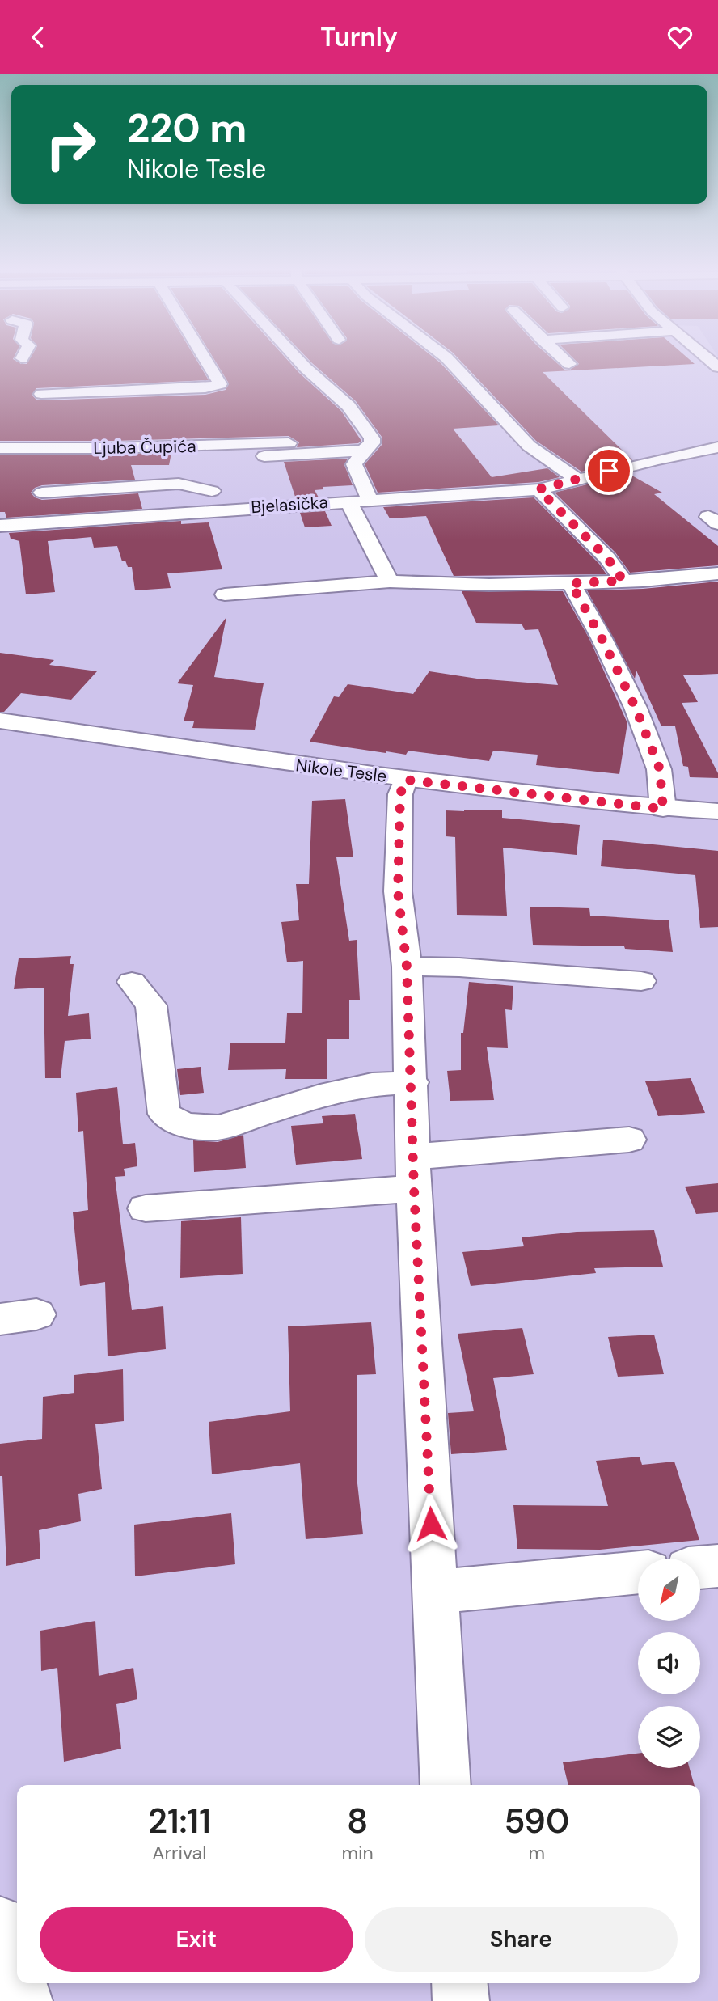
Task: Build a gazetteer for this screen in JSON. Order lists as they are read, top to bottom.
{
  "streets": {
    "street": ["Ljuba Čupića", "Bjelasička", "Nikole Tesle"]
  },
  "north": "bottom left",
  "page": {
    "header": "Turnly",
    "turn": ["220 m", "Nikole Tesle"],
    "eta": [
      "21:11",
      "Arrival",
      "8",
      "min",
      "590",
      "m"
    ],
    "buttons": ["Exit", "Share"]
  }
}
